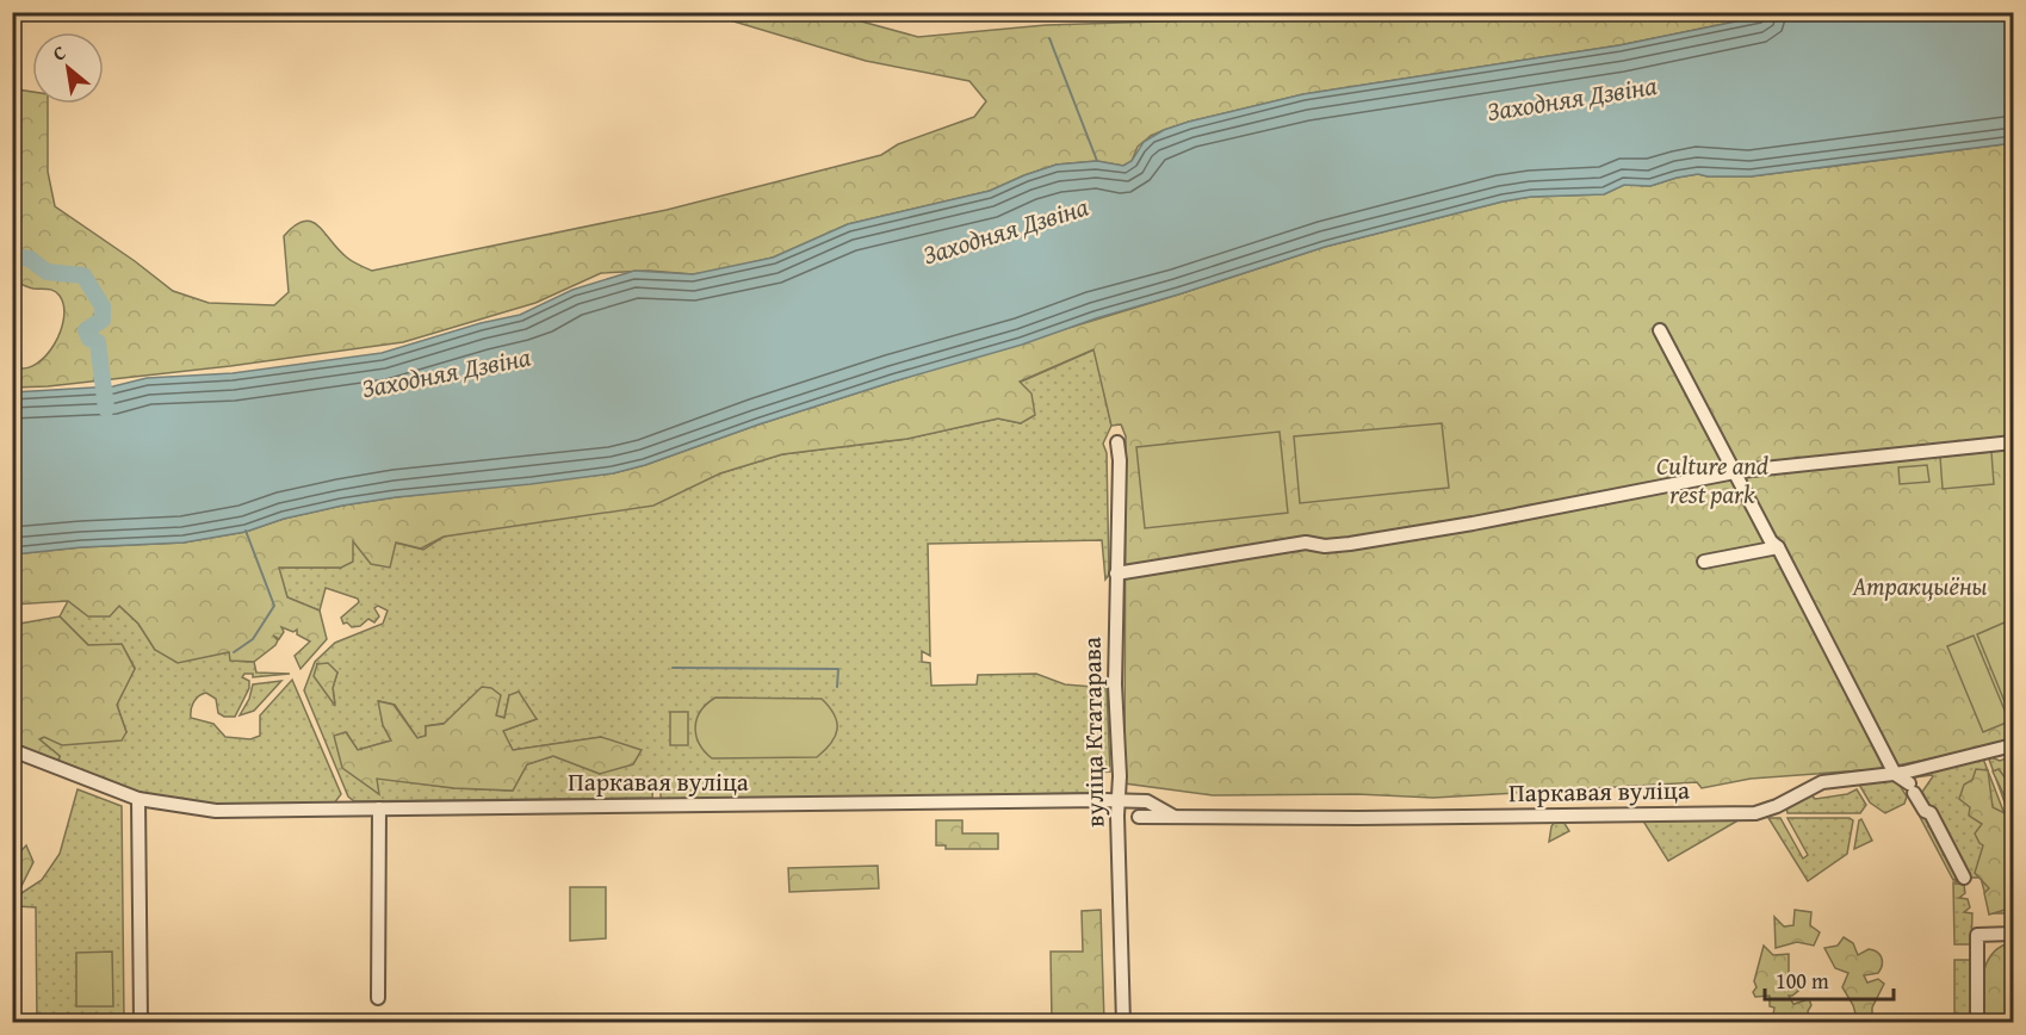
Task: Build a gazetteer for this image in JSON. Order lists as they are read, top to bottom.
{
  "streets": {
    "street": ["вуліца Ктатарава", "Паркавая вуліца"]
  },
  "crossings": [
    ["вуліца Ктатарава", "Паркавая вуліца"]
  ],
  "water": ["Заходняя Дзвіна"],
  "parks": ["Culture and rest park", "Атракцыёны"],
  "scale_bar": "100 m",
  "north": "top left"
}
